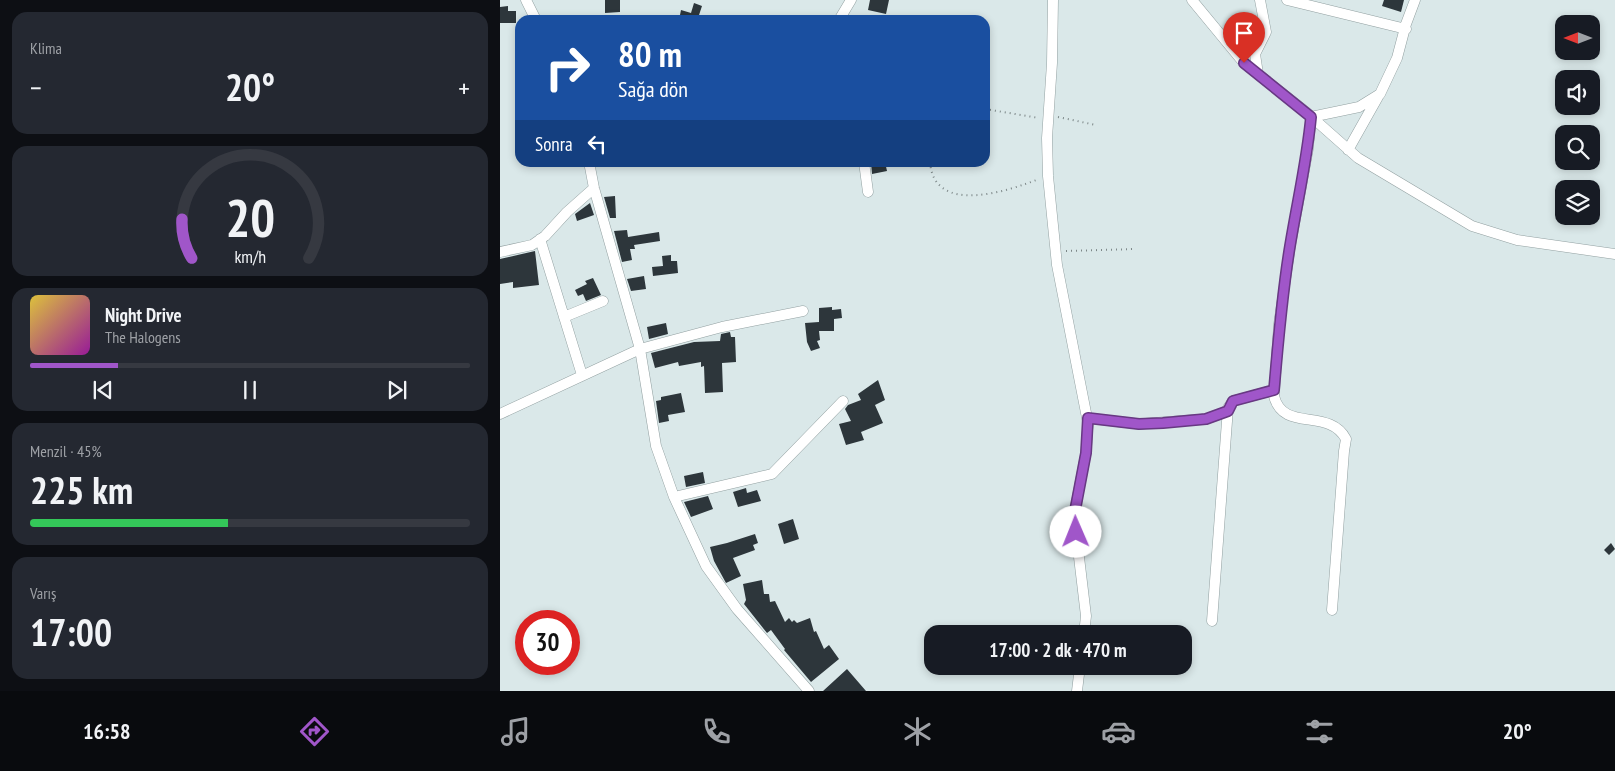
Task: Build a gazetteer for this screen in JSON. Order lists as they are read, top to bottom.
{
  "north": "left",
  "page": {
    "tile": [
      "Klima",
      ["Menzil · 45%", "225 km"],
      ["Varış", "17:00"]
    ],
    "turn": ["80 m", "Sağa dön"],
    "heat": ["−", "20°", "+"],
    "then": "Sonra",
    "song": ["Night Drive", "The Halogens"],
    "limit": "30",
    "trip": "17:00 · 2 dk · 470 m",
    "tabs": ["16:58", "20°"],
    "gauge": ["20", "km/h"]
  }
}
